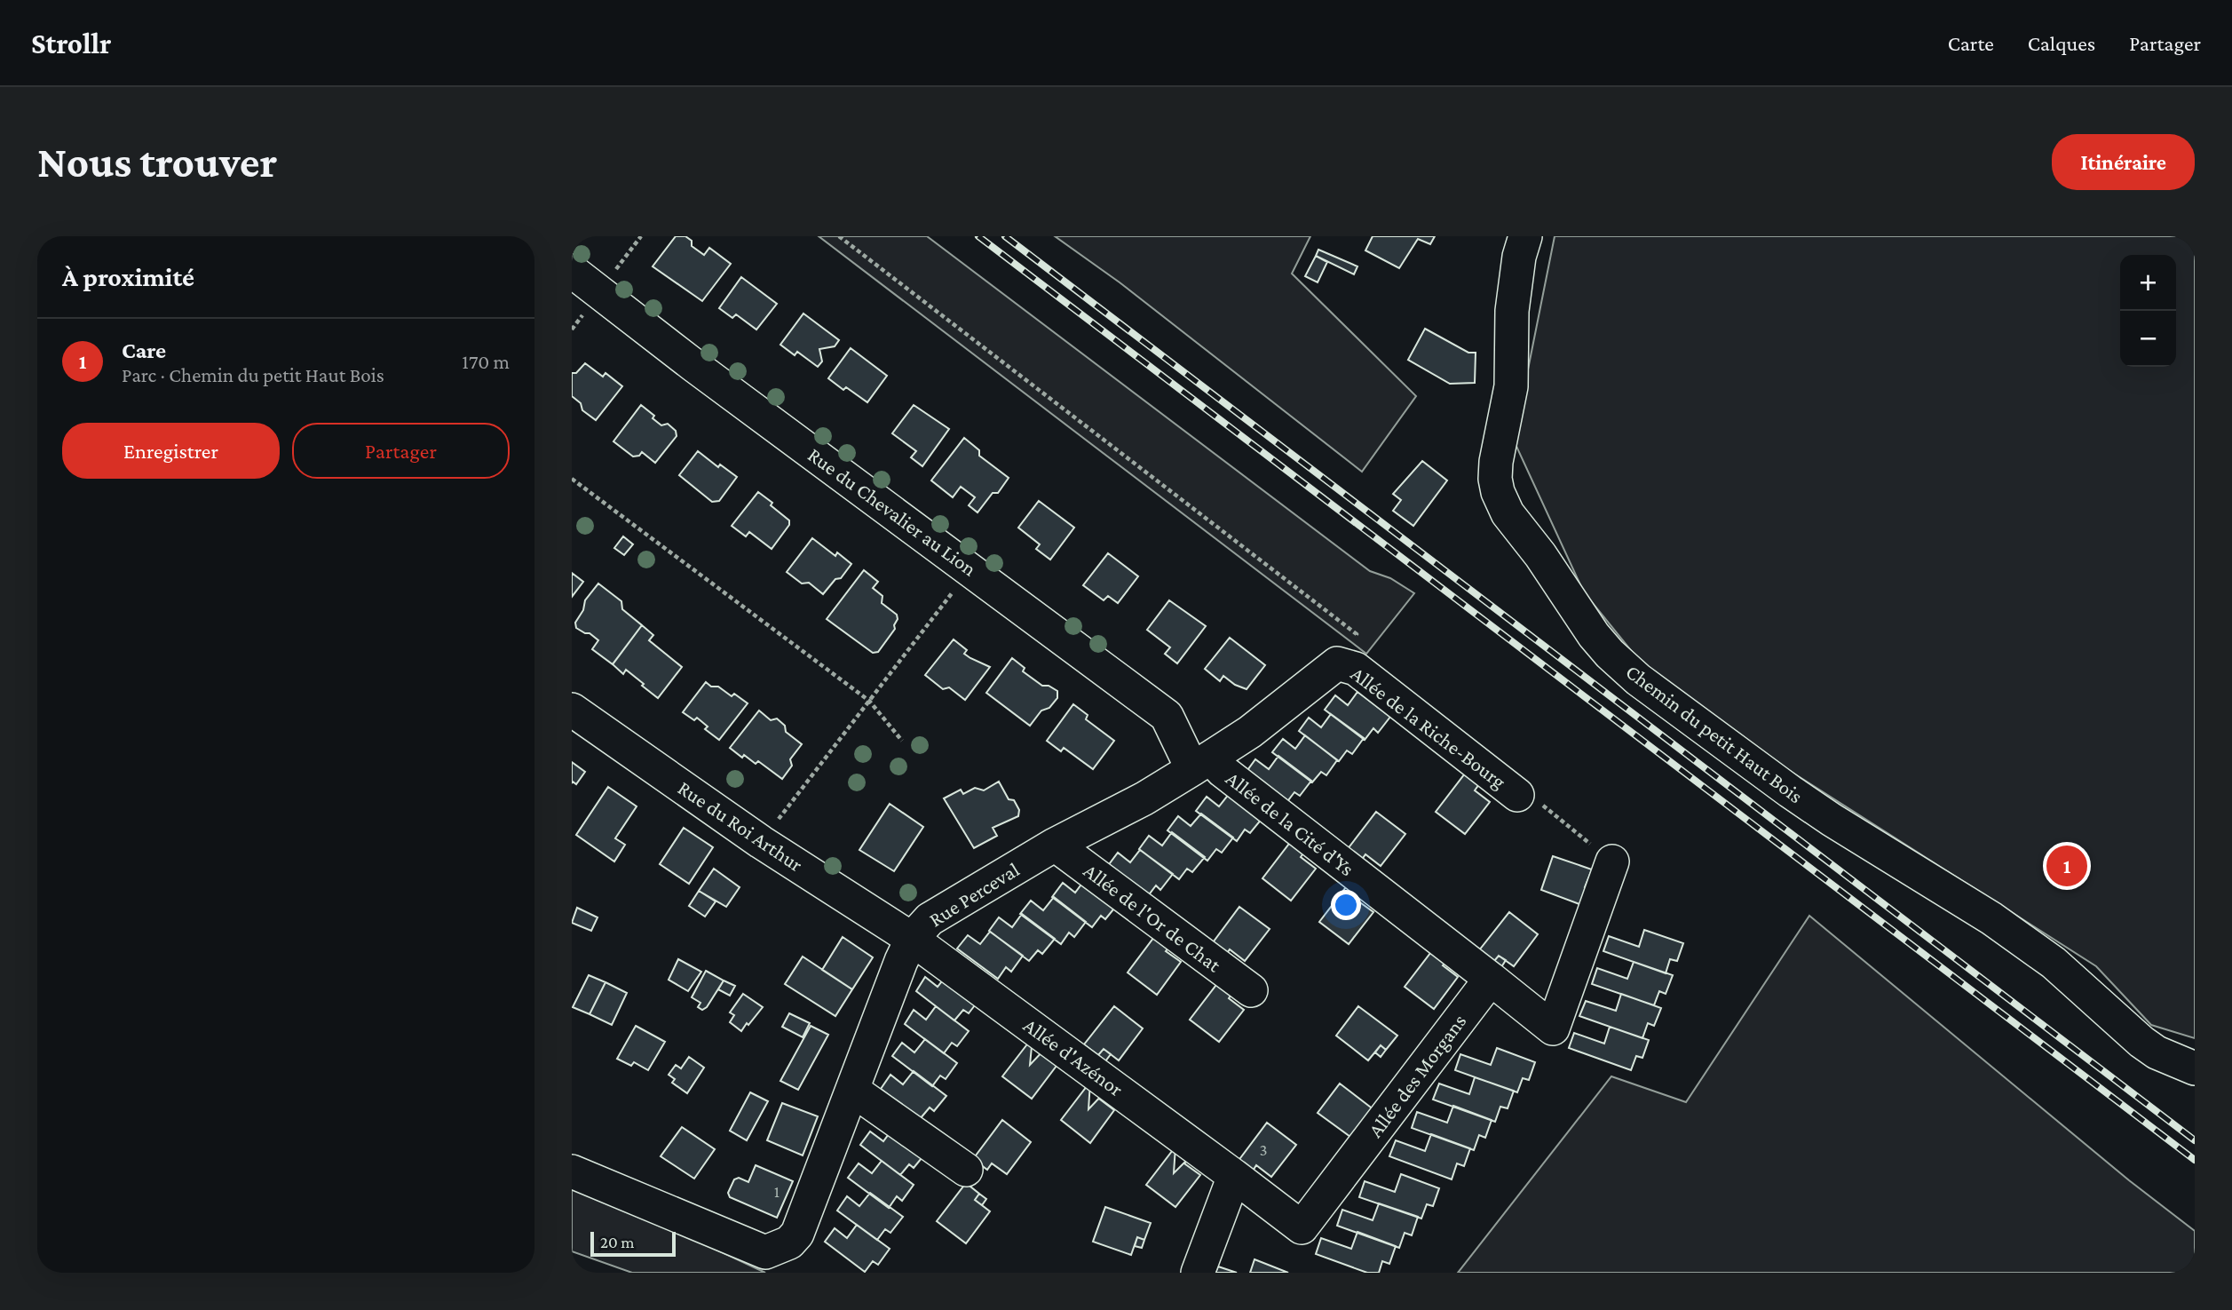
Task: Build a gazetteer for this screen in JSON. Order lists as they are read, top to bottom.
{
  "streets": {
    "street": [
      "Rue du Chevalier au Lion",
      "Allée de la Riche-Bourg",
      "Chemin du petit Haut Bois",
      "Allée de la Cité d'Ys",
      "Rue du Roi Arthur",
      "Rue Perceval",
      "Allée de l'Or de Chat",
      "Allée d'Azénor",
      "Allée des Morgans"
    ]
  },
  "crossings": [
    ["Rue du Chevalier au Lion", "Allée de la Cité d'Ys"],
    ["Rue du Chevalier au Lion", "Rue Perceval"],
    ["Allée de la Riche-Bourg", "Rue Perceval"],
    ["Allée de la Cité d'Ys", "Rue Perceval"],
    ["Allée de la Cité d'Ys", "Allée des Morgans"],
    ["Rue du Roi Arthur", "Rue Perceval"],
    ["Rue du Roi Arthur", "Allée d'Azénor"],
    ["Rue Perceval", "Allée de l'Or de Chat"],
    ["Rue Perceval", "Allée d'Azénor"],
    ["Allée d'Azénor", "Allée des Morgans"]
  ],
  "house_numbers": ["3", "1"],
  "scale_bar": "20 m",
  "page": {
    "header": "Strollr",
    "nav": ["Carte", "Calques", "Partager"],
    "buttons": [
      "Itinéraire",
      ["Enregistrer", "Partager"]
    ],
    "title": "Nous trouver",
    "heading": "À proximité",
    "map_buttons": ["+", "−"],
    "list": [
      {
        "mark": "1",
        "name": "Care",
        "note": "Parc · Chemin du petit Haut Bois",
        "value": "170 m"
      }
    ],
    "pins": "1",
    "scale": "20 m"
  }
}
